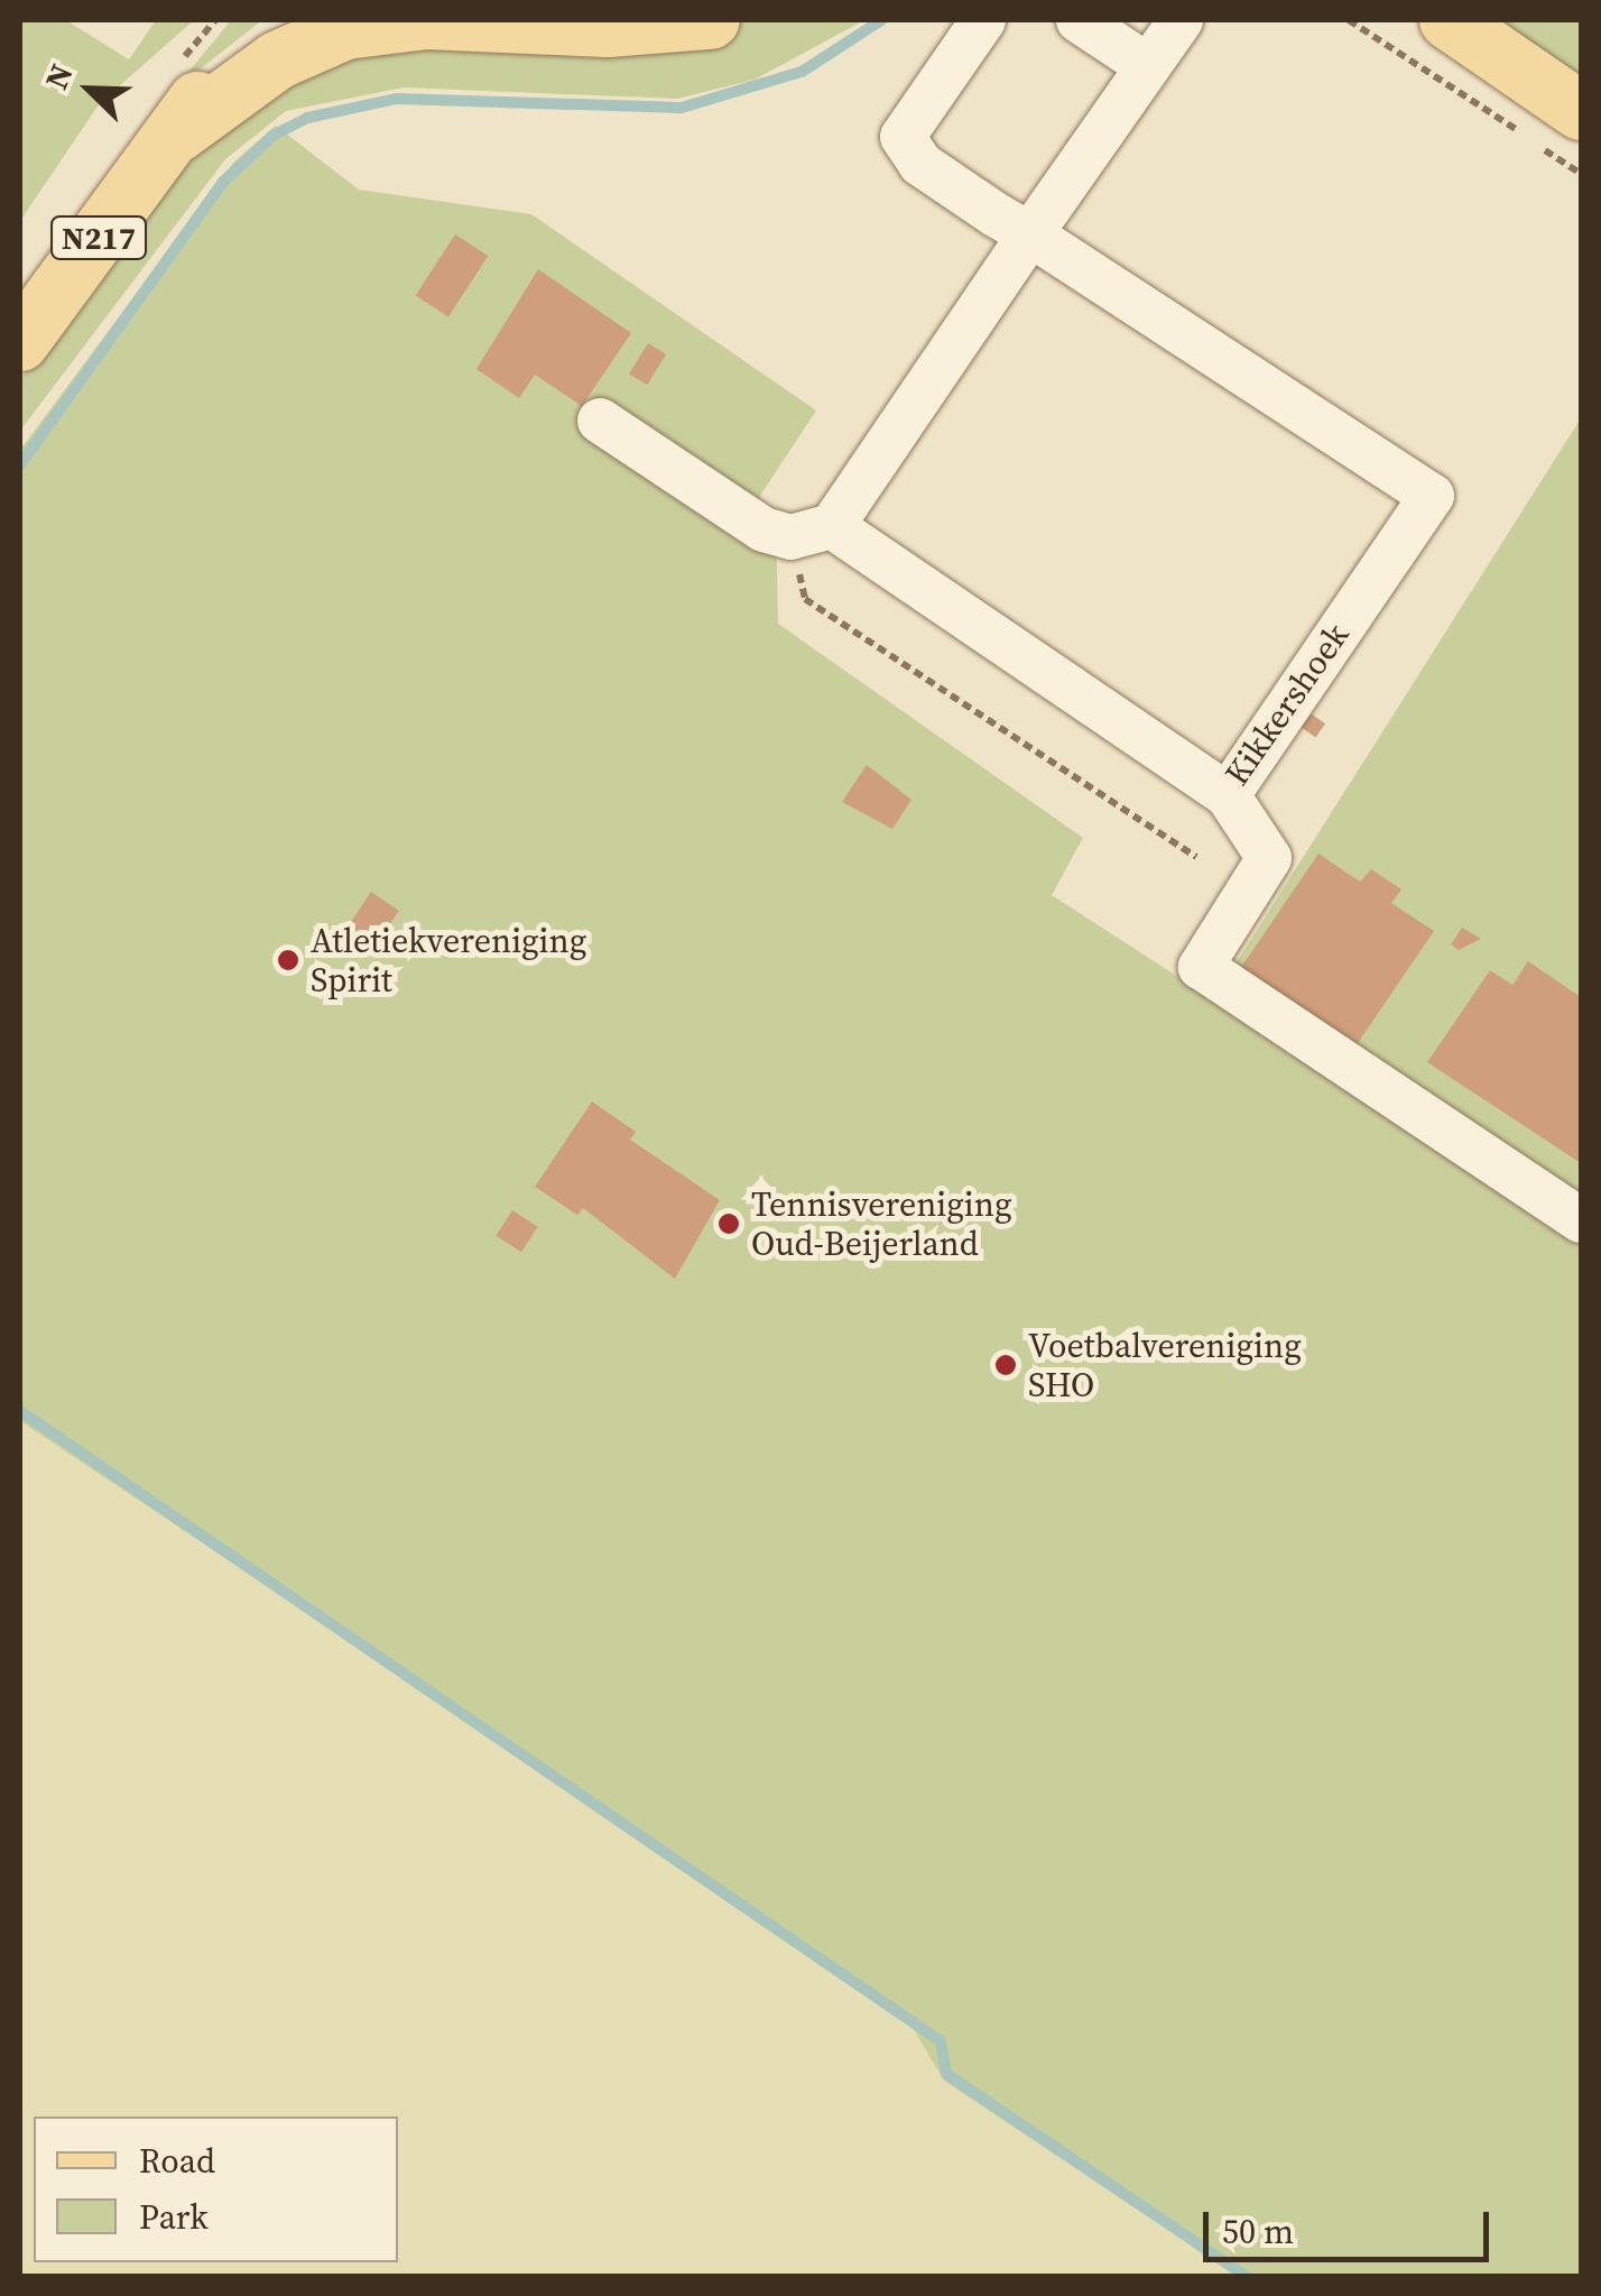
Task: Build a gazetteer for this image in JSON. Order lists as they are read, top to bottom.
{
  "streets": {
    "main road": ["N217"],
    "lane": ["Kikkershoek"]
  },
  "places": ["Atletiekvereniging Spirit", "Tennisvereniging Oud-Beijerland", "Voetbalvereniging SHO"],
  "legend": ["Road", "Park"],
  "scale_bar": "50 m",
  "north": "top left"
}
